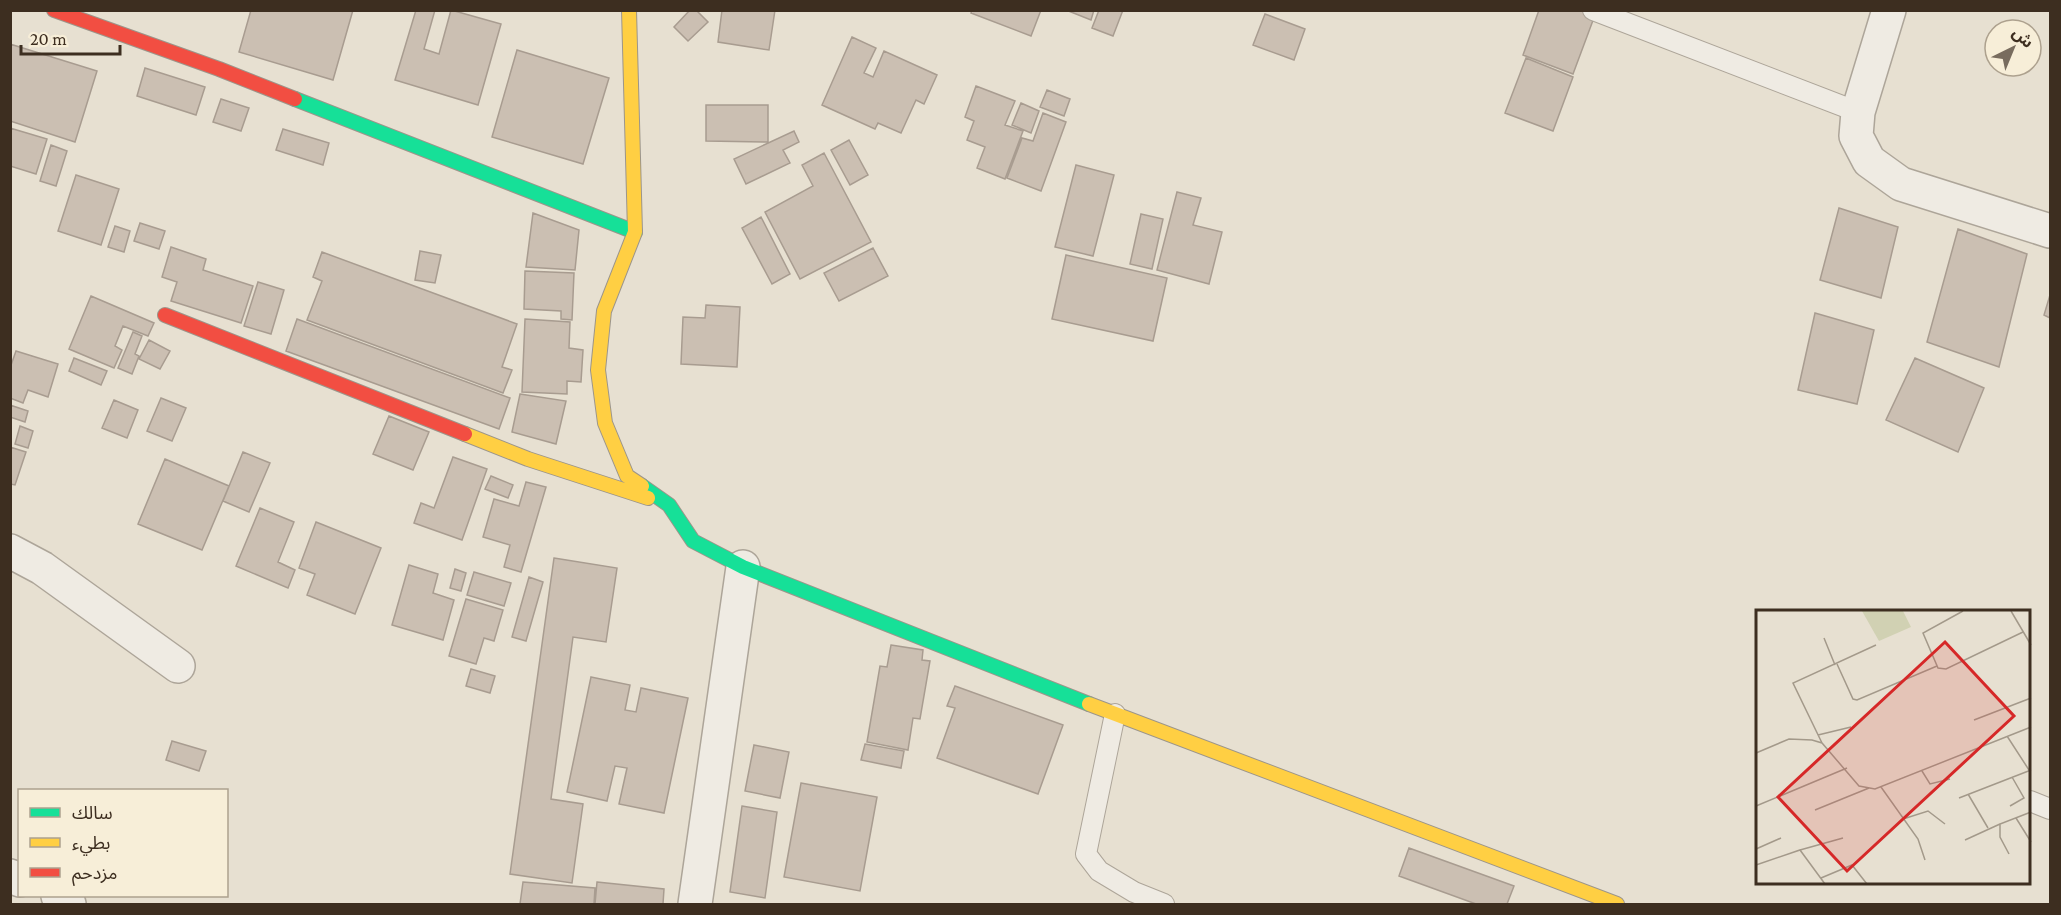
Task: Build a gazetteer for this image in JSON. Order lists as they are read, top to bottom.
{
  "legend": ["سالك", "بطيء", "مزدحم"],
  "scale_bar": "20 m",
  "north": "top right"
}
